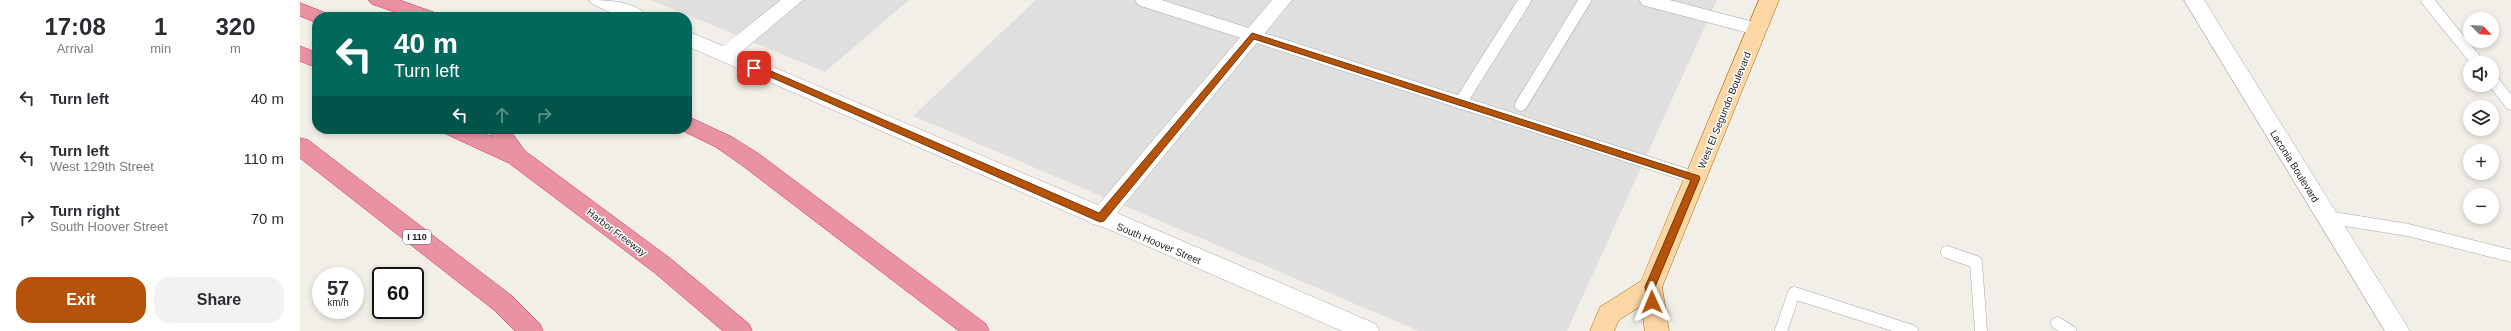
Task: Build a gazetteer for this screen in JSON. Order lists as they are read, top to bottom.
{
  "streets": {
    "highway": ["Harbor Freeway", "I 110"],
    "main road": ["West El Segundo Boulevard"],
    "street": ["Laconia Boulevard", "South Hoover Street"]
  },
  "north": "bottom right",
  "page": {
    "eta": [
      "17:08",
      "Arrival",
      "1",
      "min",
      "320",
      "m"
    ],
    "map_buttons": ["+", "−"],
    "turn": ["40 m", "Turn left"],
    "list": [
      {
        "name": "Turn left",
        "value": "40 m"
      },
      {
        "name": "Turn left",
        "note": "West 129th Street",
        "value": "110 m"
      },
      {
        "name": "Turn right",
        "note": "South Hoover Street",
        "value": "70 m"
      }
    ],
    "speed": "57 km/h",
    "limit": "60",
    "buttons": ["Exit", "Share"]
  }
}
